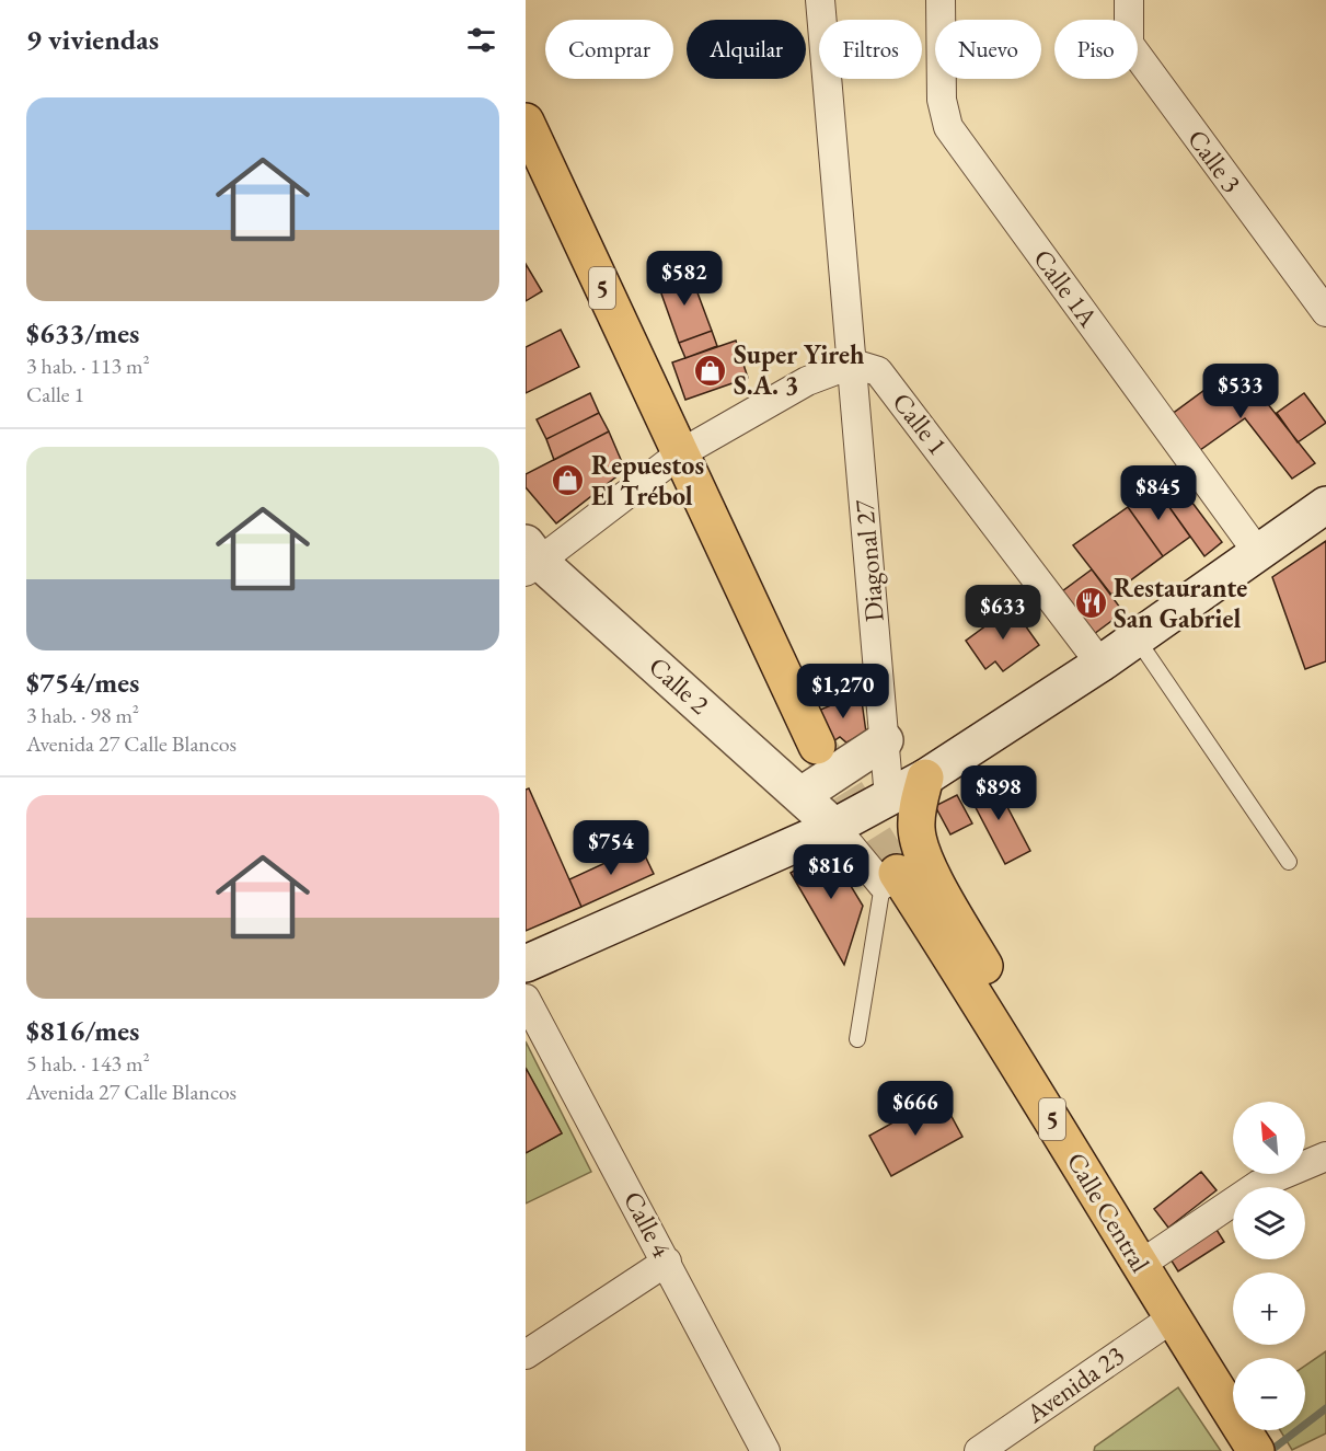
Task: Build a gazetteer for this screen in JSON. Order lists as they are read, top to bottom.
{
  "streets": {
    "main road": ["5", "Calle 2", "Calle Central"],
    "street": [
      "Calle 3",
      "Calle 1A",
      "Calle 1",
      "Diagonal 27",
      "Calle 4",
      "Avenida 23"
    ]
  },
  "crossings": [
    ["Calle 1", "Diagonal 27"],
    ["Calle Central", "Avenida 23"]
  ],
  "places": {
    "shop": ["Super Yireh S.A. 3", "Repuestos El Trébol"],
    "restaurant": ["Restaurante San Gabriel"]
  },
  "north": "top left",
  "page": {
    "heading": "9 viviendas",
    "chip": [
      "Comprar",
      "Alquilar",
      "Filtros",
      "Nuevo",
      "Piso"
    ],
    "list": [
      {
        "name": "$633/mes",
        "note": "3 hab. · 113 m² · Calle 1"
      },
      {
        "name": "$754/mes",
        "note": "3 hab. · 98 m² · Avenida 27 Calle Blancos"
      },
      {
        "name": "$816/mes",
        "note": "5 hab. · 143 m² · Avenida 27 Calle Blancos"
      }
    ],
    "price": [
      "$582",
      "$533",
      "$845",
      "$633",
      "$1,270",
      "$898",
      "$754",
      "$816",
      "$666"
    ],
    "map_buttons": ["+", "−"]
  }
}
